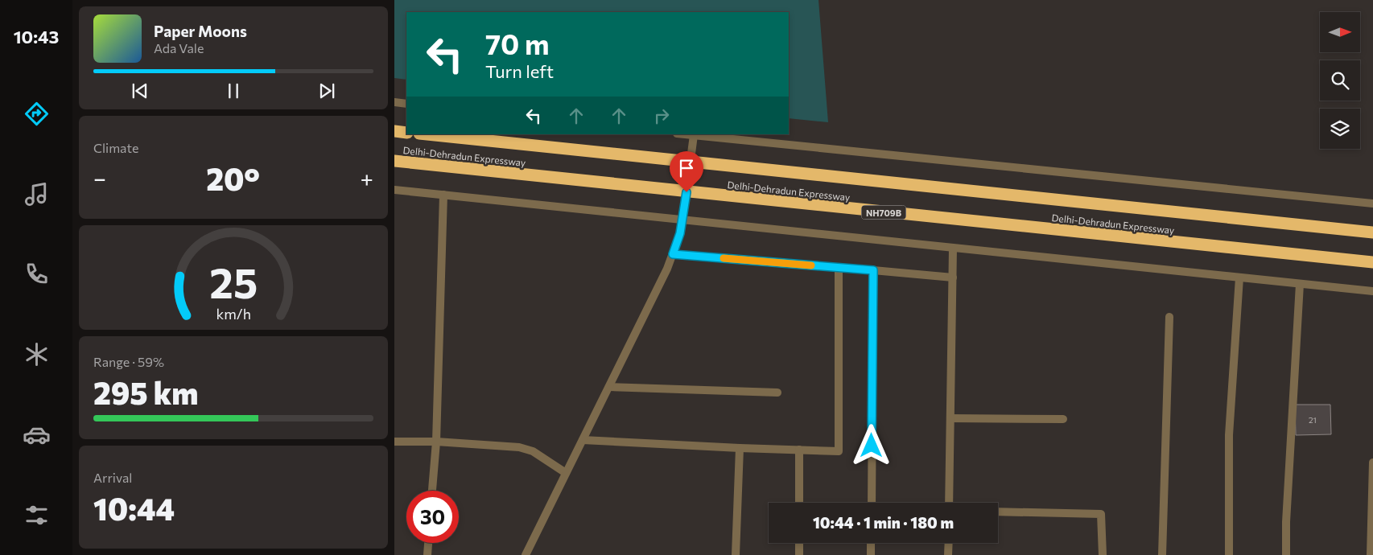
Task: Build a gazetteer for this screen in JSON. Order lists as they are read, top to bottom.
{
  "streets": {
    "highway": ["Delhi-Dehradun Expressway", "NH709B"]
  },
  "house_numbers": ["21"],
  "north": "right",
  "page": {
    "tabs": "10:43",
    "turn": ["70 m", "Turn left"],
    "song": ["Paper Moons", "Ada Vale"],
    "tile": [
      "Climate",
      ["Range · 59%", "295 km"],
      ["Arrival", "10:44"]
    ],
    "heat": ["−", "20°", "+"],
    "limit": "30",
    "trip": "10:44 · 1 min · 180 m",
    "gauge": ["25", "km/h"]
  }
}
